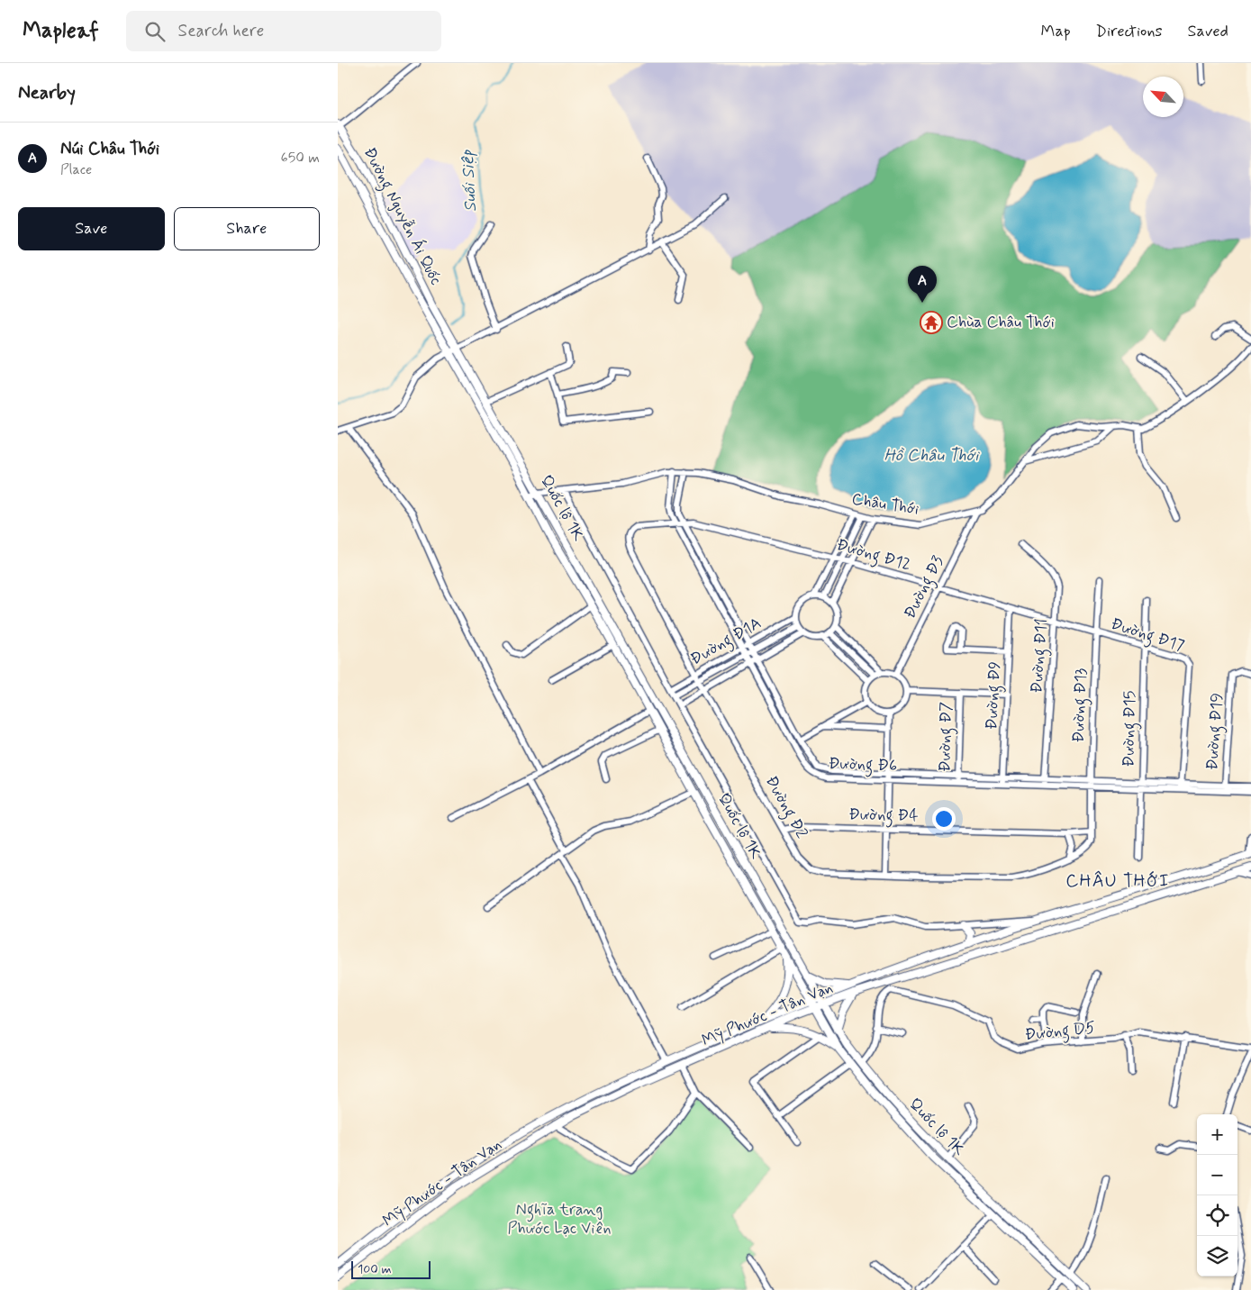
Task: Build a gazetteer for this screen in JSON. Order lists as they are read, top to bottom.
{
  "streets": {
    "main road": ["Đường Nguyễn Ái Quốc", "Quốc lộ 1K", "Mỹ Phước - Tân Vạn"],
    "street": [
      "Châu Thới",
      "Đường Đ12",
      "Đường Đ3",
      "Đường Đ17",
      "Đường Đ1A",
      "Đường Đ11",
      "Đường Đ9",
      "Đường Đ13",
      "Đường Đ15",
      "Đường Đ19",
      "Đường Đ7",
      "Đường Đ6",
      "Đường Đ2",
      "Đường Đ4",
      "Đường D5"
    ]
  },
  "crossings": [
    ["Đường Nguyễn Ái Quốc", "Quốc lộ 1K"],
    ["Châu Thới", "Quốc lộ 1K"],
    ["Châu Thới", "Đường Đ3"],
    ["Châu Thới", "Đường Đ6"],
    ["Quốc lộ 1K", "Mỹ Phước - Tân Vạn"],
    ["Đường Đ12", "Đường Đ3"],
    ["Đường Đ12", "Đường Đ17"],
    ["Đường Đ12", "Đường Đ11"],
    ["Đường Đ12", "Đường Đ9"],
    ["Đường Đ12", "Đường Đ6"],
    ["Đường Đ12", "Đường Đ2"],
    ["Đường Đ17", "Đường Đ11"],
    ["Đường Đ17", "Đường Đ13"],
    ["Đường Đ17", "Đường Đ15"],
    ["Đường Đ17", "Đường Đ6"],
    ["Đường Đ1A", "Đường Đ6"],
    ["Đường Đ1A", "Đường Đ2"],
    ["Đường Đ11", "Đường Đ6"],
    ["Đường Đ9", "Đường Đ6"],
    ["Đường Đ13", "Đường Đ6"],
    ["Đường Đ13", "Đường Đ2"],
    ["Đường Đ13", "Đường Đ4"],
    ["Đường Đ15", "Đường Đ6"],
    ["Đường Đ19", "Đường Đ6"],
    ["Đường Đ7", "Đường Đ6"],
    ["Đường Đ6", "Đường Đ2"],
    ["Đường Đ2", "Đường Đ4"]
  ],
  "districts": ["CHÂU THỚI"],
  "water": ["Suối Siệp", "Hồ Châu Thới"],
  "parks": ["Nghĩa trang Phước Lạc Viên"],
  "places": {
    "temple": ["Chùa Châu Thới"]
  },
  "scale_bar": "100 m",
  "north": "top left",
  "page": {
    "header": "Mapleaf",
    "search": "Search here",
    "nav": ["Map", "Directions", "Saved"],
    "heading": "Nearby",
    "list": [
      {
        "mark": "A",
        "name": "Núi Châu Thới",
        "note": "Place",
        "value": "650 m"
      }
    ],
    "buttons": ["Save", "Share"],
    "pins": "A",
    "map_buttons": ["+", "−"],
    "scale": "100 m"
  }
}
